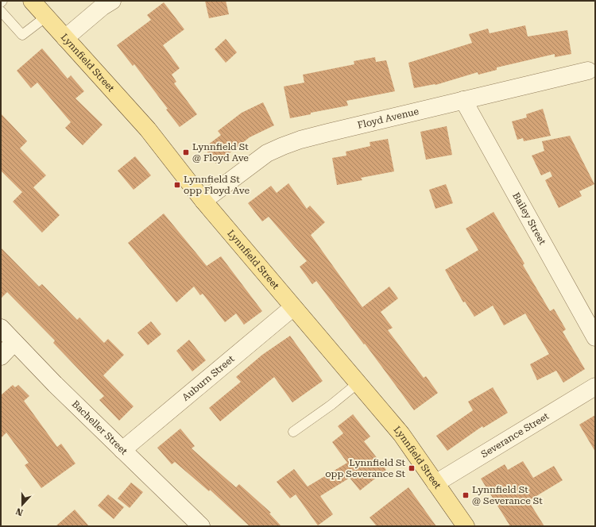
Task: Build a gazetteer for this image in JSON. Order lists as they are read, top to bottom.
{
  "streets": {
    "main road": ["Lynnfield Street"],
    "street": [
      "Floyd Avenue",
      "Bailey Street",
      "Auburn Street",
      "Bacheller Street",
      "Severance Street"
    ]
  },
  "crossings": [
    ["Lynnfield Street", "Floyd Avenue"],
    ["Lynnfield Street", "Auburn Street"],
    ["Lynnfield Street", "Severance Street"],
    ["Floyd Avenue", "Bailey Street"],
    ["Auburn Street", "Bacheller Street"]
  ],
  "places": {
    "transit": [
      "Lynnfield St @ Floyd Ave",
      "Lynnfield St opp Floyd Ave",
      "Lynnfield St opp Severance St",
      "Lynnfield St @ Severance St"
    ]
  },
  "north": "bottom"
}
